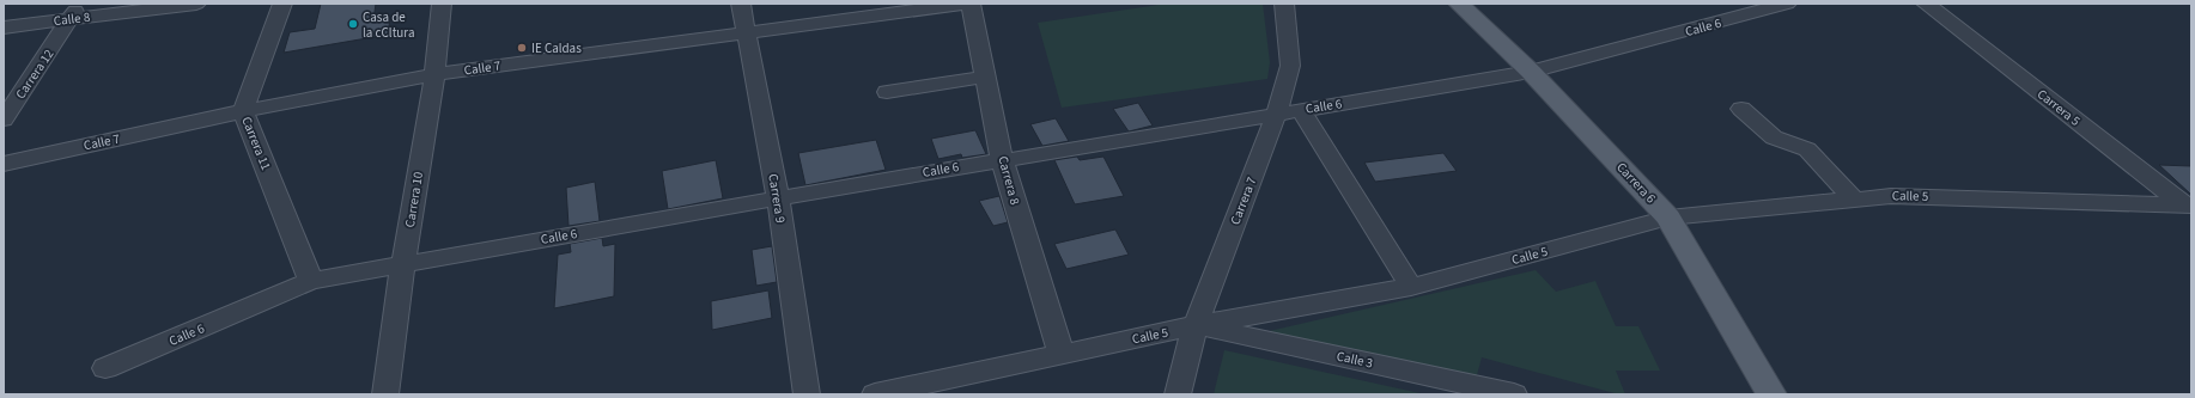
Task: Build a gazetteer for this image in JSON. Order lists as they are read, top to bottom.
{
  "streets": {
    "main road": ["Carrera 6"],
    "street": [
      "Calle 8",
      "Calle 6",
      "Calle 7",
      "Carrera 12",
      "Carrera 5",
      "Carrera 11",
      "Carrera 8",
      "Calle 5",
      "Carrera 9",
      "Carrera 10",
      "Carrera 7",
      "Calle 3"
    ]
  },
  "crossings": [
    ["Calle 8", "Carrera 12"],
    ["Calle 6", "Carrera 11"],
    ["Calle 6", "Carrera 8"],
    ["Calle 6", "Carrera 6"],
    ["Calle 6", "Carrera 9"],
    ["Calle 6", "Carrera 10"],
    ["Calle 6", "Carrera 7"],
    ["Calle 7", "Carrera 11"],
    ["Calle 7", "Carrera 9"],
    ["Calle 7", "Carrera 10"],
    ["Carrera 5", "Calle 5"],
    ["Carrera 8", "Calle 5"],
    ["Carrera 6", "Calle 5"],
    ["Calle 5", "Carrera 7"],
    ["Calle 5", "Calle 3"],
    ["Carrera 7", "Calle 3"]
  ],
  "places": ["Casa de la cCltura", "IE Caldas"]
}
